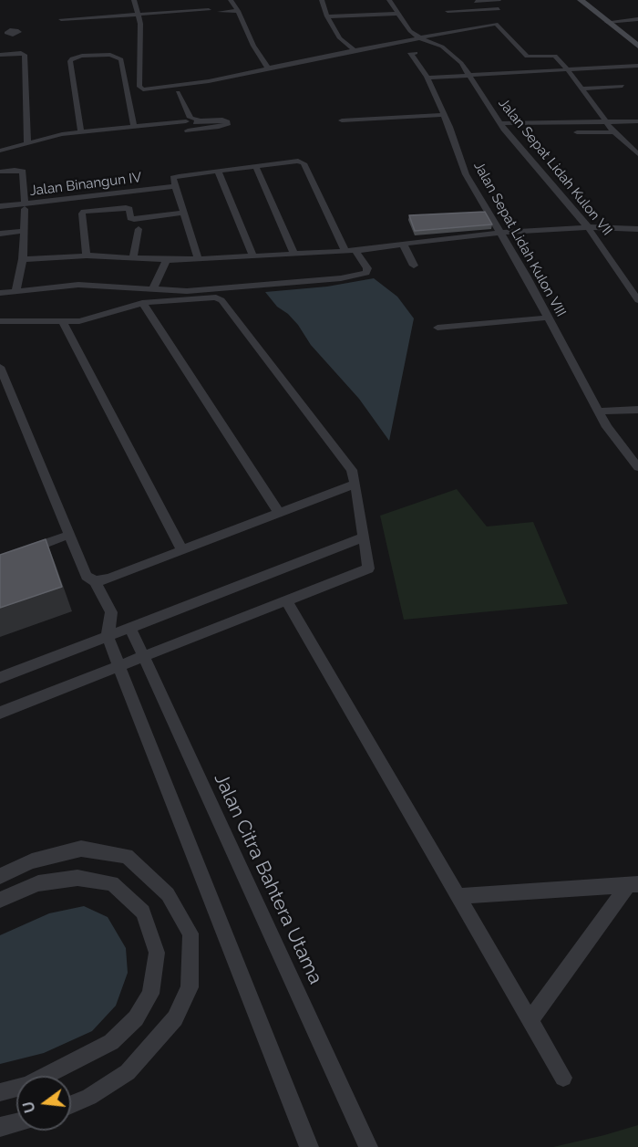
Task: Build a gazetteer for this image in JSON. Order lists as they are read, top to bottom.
{
  "streets": {
    "street": [
      "Jalan Sepat Lidah Kulon VII",
      "Jalan Binangun IV",
      "Jalan Sepat Lidah Kulon VIII",
      "Jalan Citra Bahtera Utama"
    ]
  },
  "north": "left"
}
